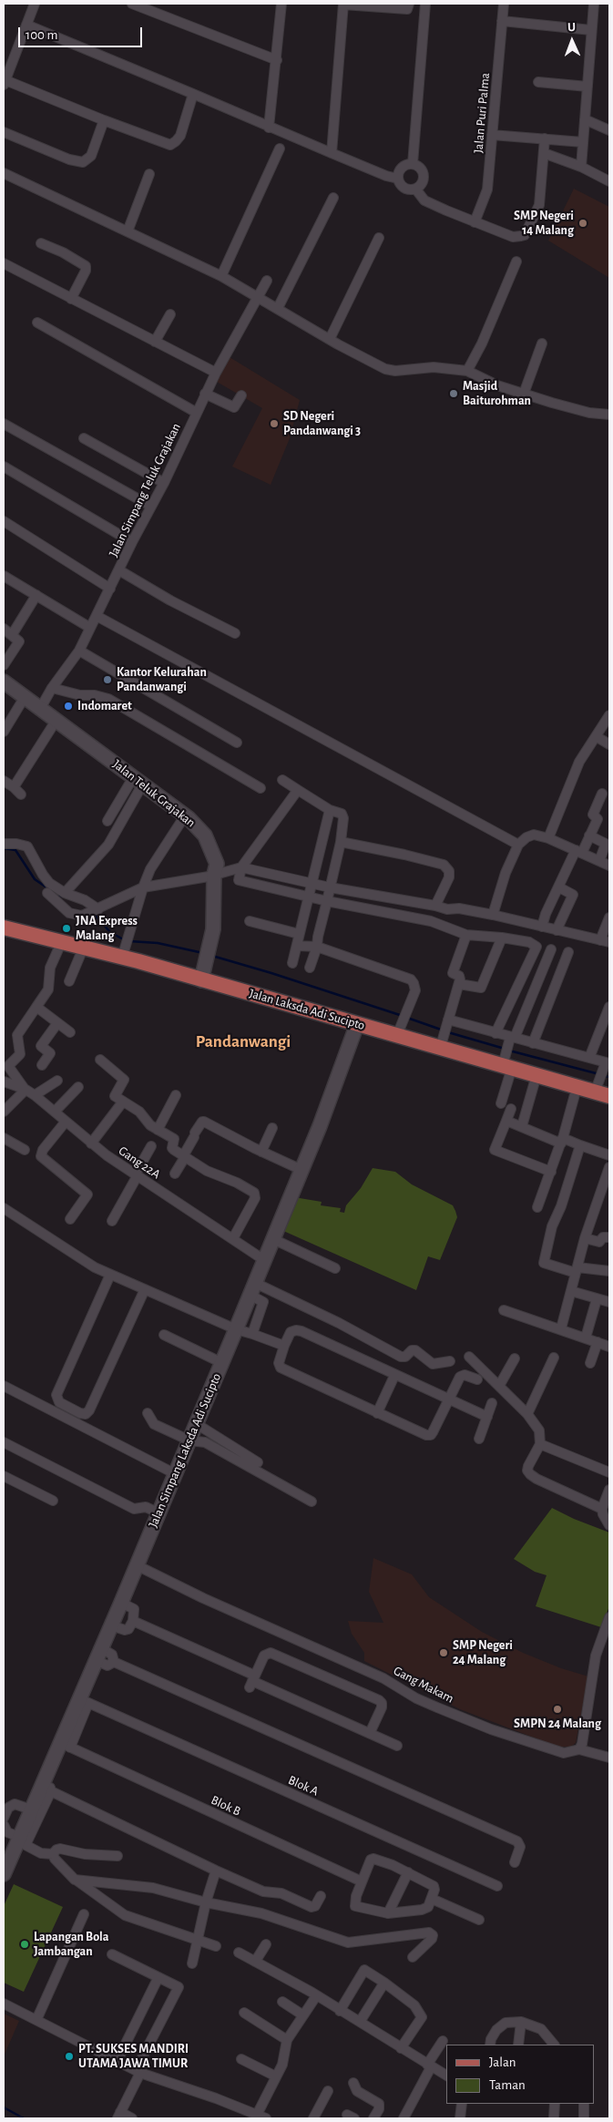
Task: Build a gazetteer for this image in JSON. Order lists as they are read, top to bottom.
{
  "streets": {
    "main road": ["Jalan Laksda Adi Sucipto"],
    "street": [
      "Jalan Puri Palma",
      "Jalan Simpang Teluk Grajakan",
      "Jalan Teluk Grajakan",
      "Gang 22A",
      "Jalan Simpang Laksda Adi Sucipto",
      "Gang Makam",
      "Blok A",
      "Blok B"
    ]
  },
  "crossings": [
    ["Jalan Simpang Teluk Grajakan", "Jalan Teluk Grajakan"],
    ["Jalan Teluk Grajakan", "Jalan Laksda Adi Sucipto"],
    ["Jalan Laksda Adi Sucipto", "Jalan Simpang Laksda Adi Sucipto"],
    ["Gang 22A", "Jalan Simpang Laksda Adi Sucipto"],
    ["Jalan Simpang Laksda Adi Sucipto", "Gang Makam"],
    ["Jalan Simpang Laksda Adi Sucipto", "Blok A"],
    ["Jalan Simpang Laksda Adi Sucipto", "Blok B"]
  ],
  "districts": ["Pandanwangi"],
  "places": [
    "SMP Negeri 14 Malang",
    "Masjid Baiturohman",
    "SD Negeri Pandanwangi 3",
    "Kantor Kelurahan Pandanwangi",
    "Indomaret",
    "JNA Express Malang",
    "SMP Negeri 24 Malang",
    "SMPN 24 Malang",
    "Lapangan Bola Jambangan",
    "PT. SUKSES MANDIRI UTAMA JAWA TIMUR"
  ],
  "legend": ["Jalan", "Taman"],
  "scale_bar": "100 m",
  "north": "top"
}
